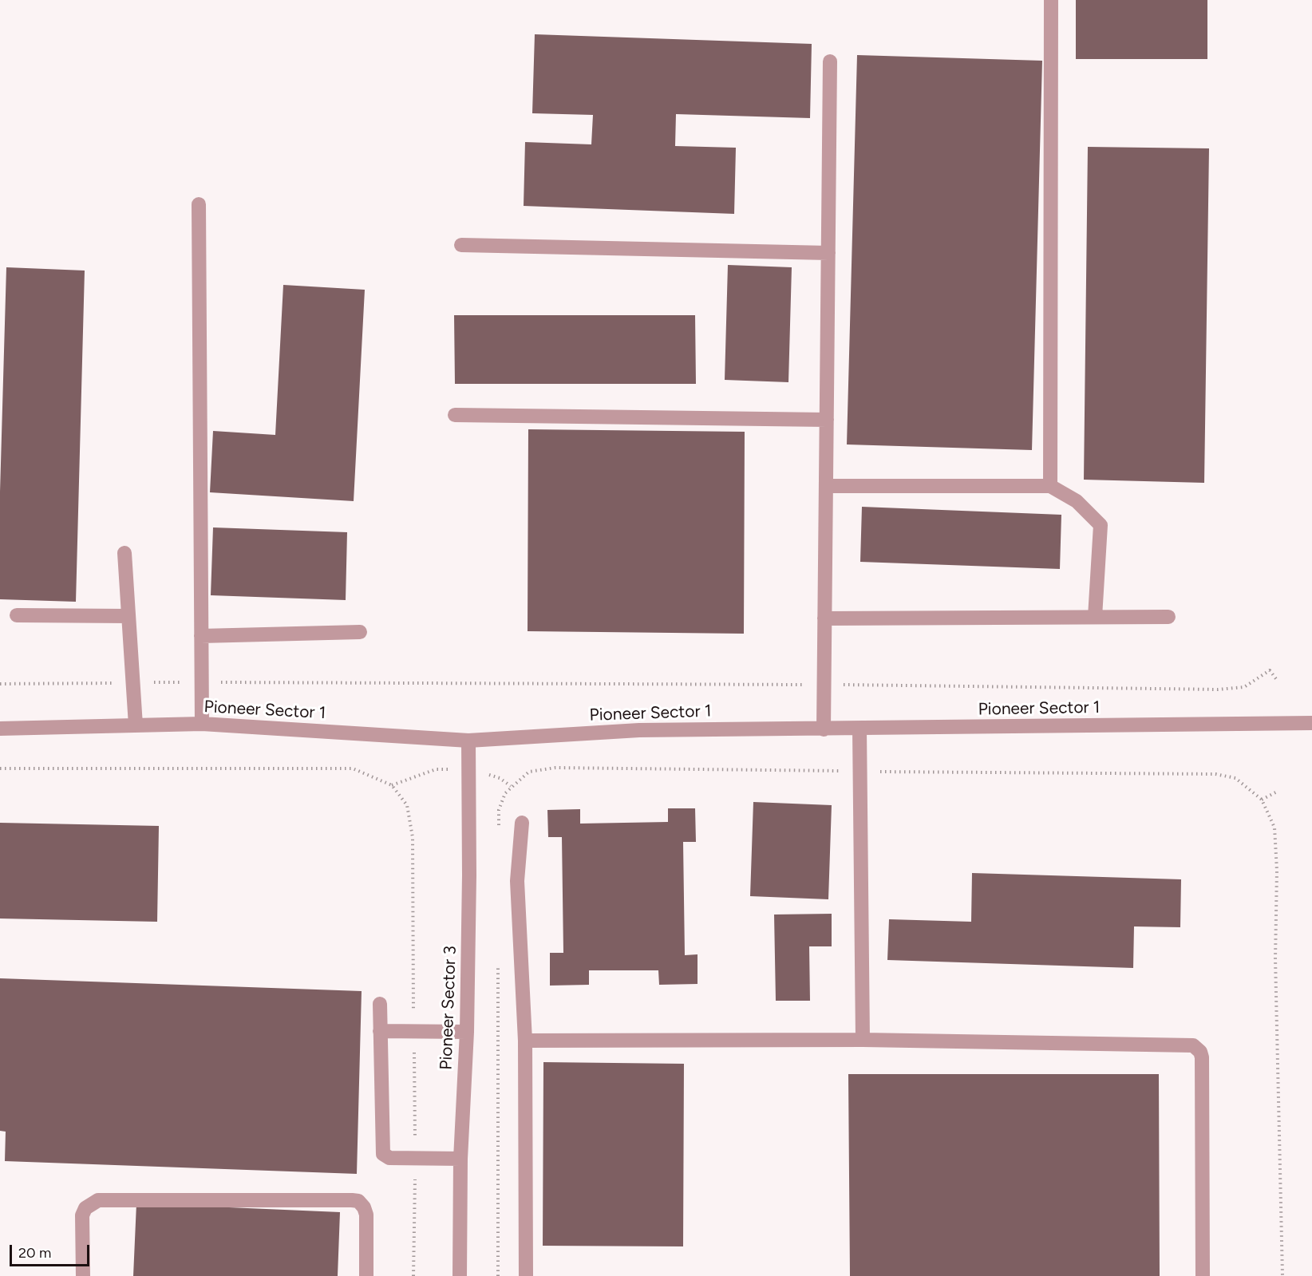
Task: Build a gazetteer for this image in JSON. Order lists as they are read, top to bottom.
{
  "streets": {
    "street": ["Pioneer Sector 1", "Pioneer Sector 3"]
  },
  "crossings": [
    ["Pioneer Sector 1", "Pioneer Sector 3"]
  ],
  "scale_bar": "20 m"
}
